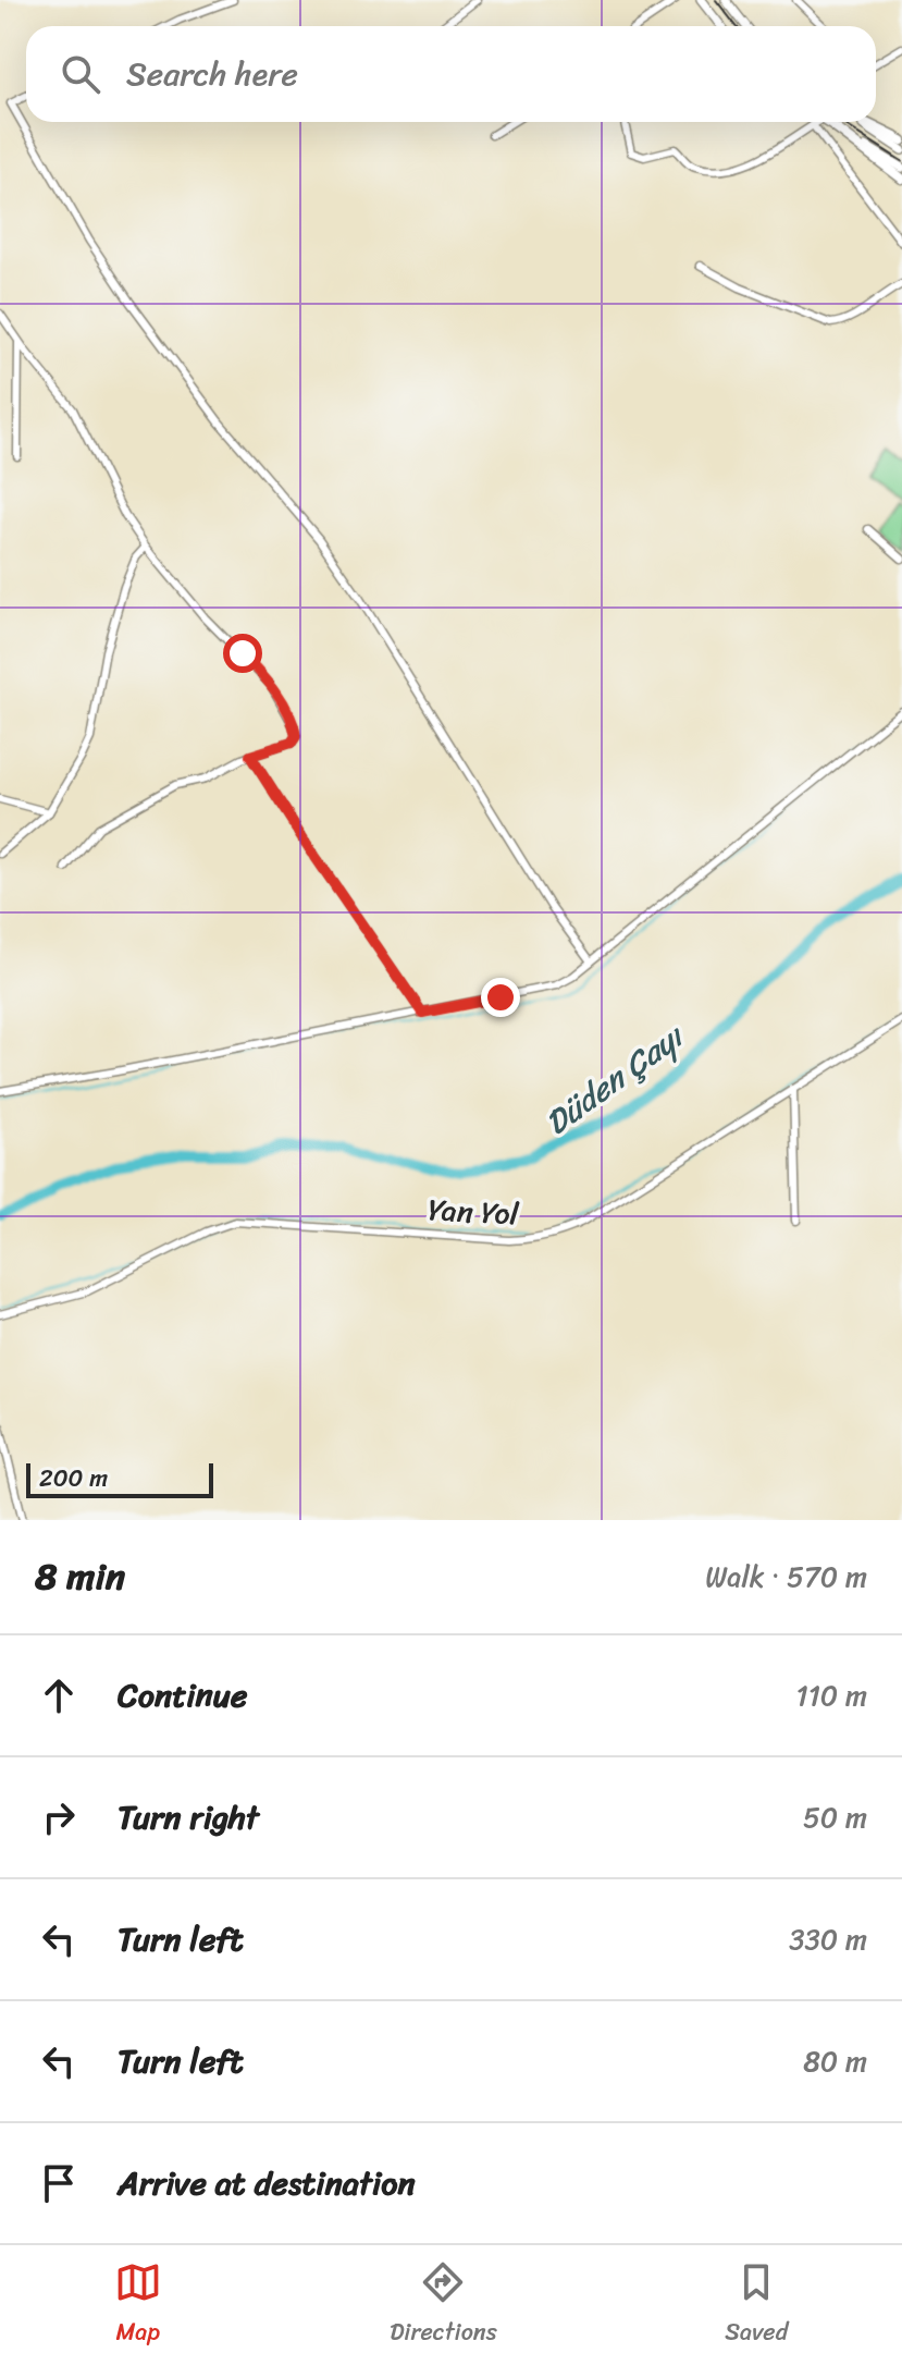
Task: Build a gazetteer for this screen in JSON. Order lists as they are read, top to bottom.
{
  "streets": {
    "street": ["Yan Yol"]
  },
  "water": ["Düden Çayı"],
  "scale_bar": "200 m",
  "page": {
    "search": "Search here",
    "scale": "200 m",
    "heading": ["8 min", "Walk · 570 m"],
    "list": [
      ["Continue", "110 m"],
      ["Turn right", "50 m"],
      ["Turn left", "330 m"],
      ["Turn left", "80 m"],
      "Arrive at destination"
    ],
    "nav": ["Map", "Directions", "Saved"]
  }
}
